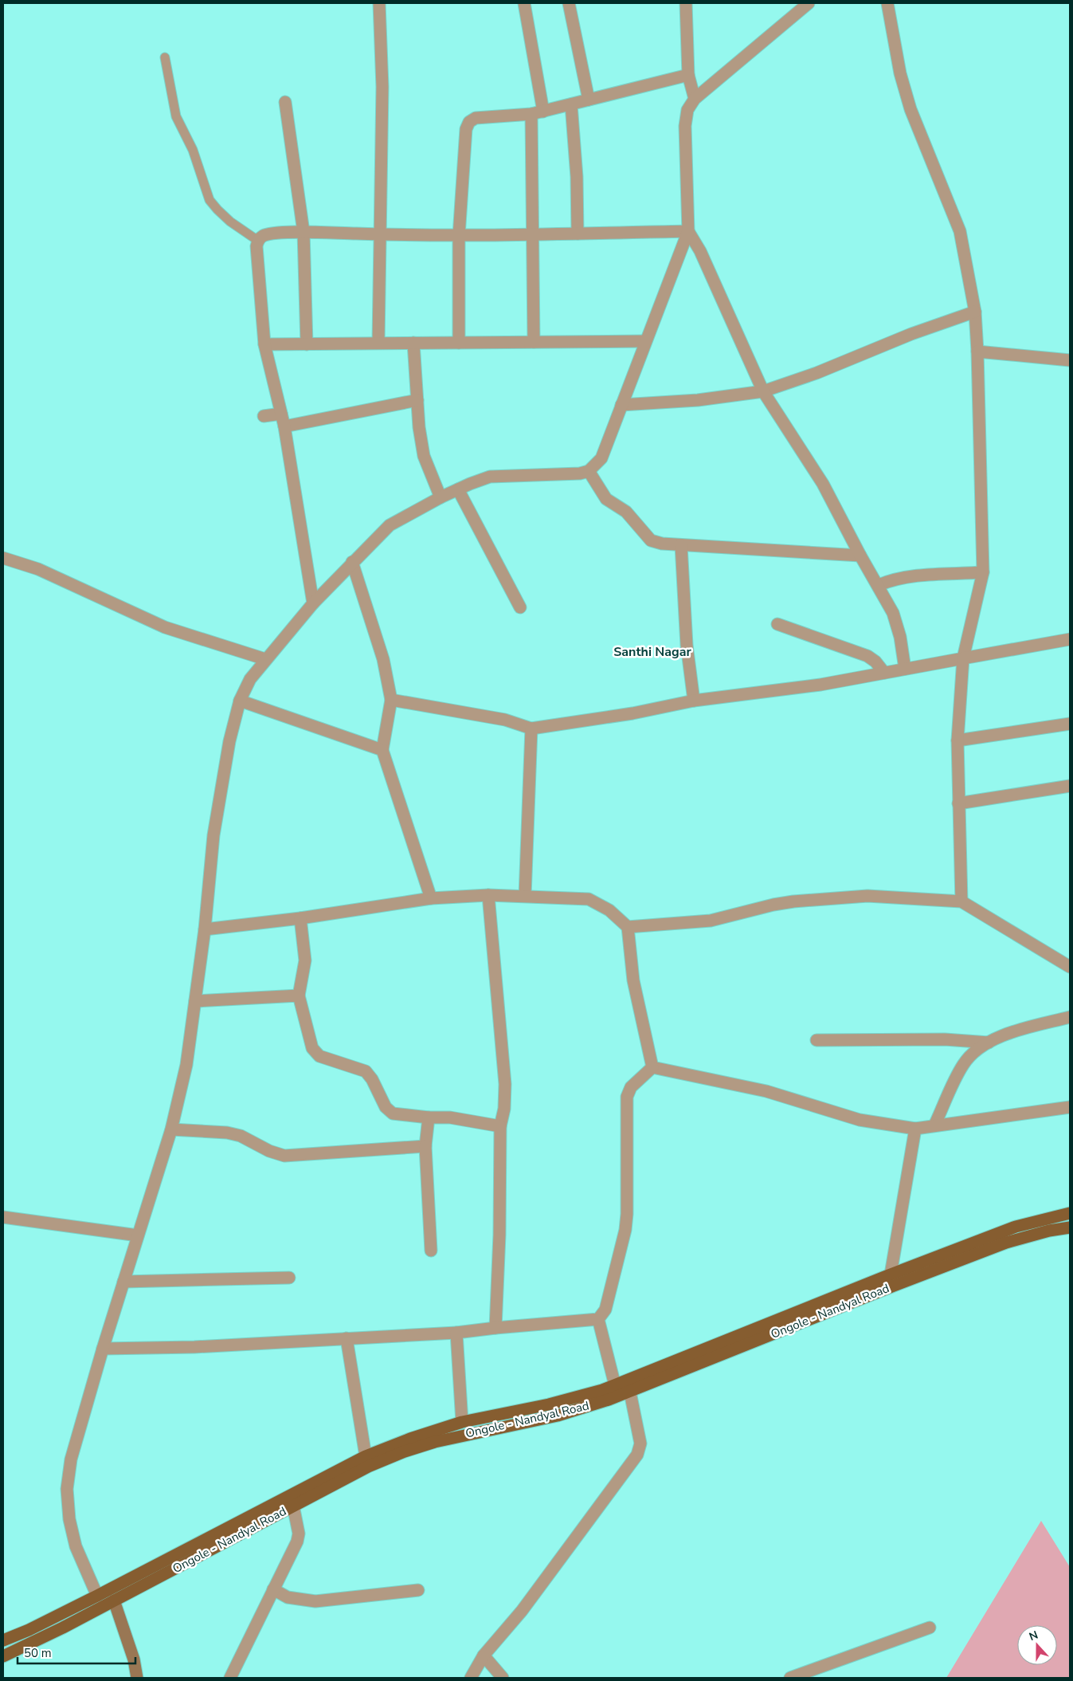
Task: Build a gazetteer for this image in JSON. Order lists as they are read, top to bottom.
{
  "streets": {
    "main road": ["Ongole - Nandyal Road"]
  },
  "districts": ["Santhi Nagar"],
  "scale_bar": "50 m",
  "north": "top"
}
